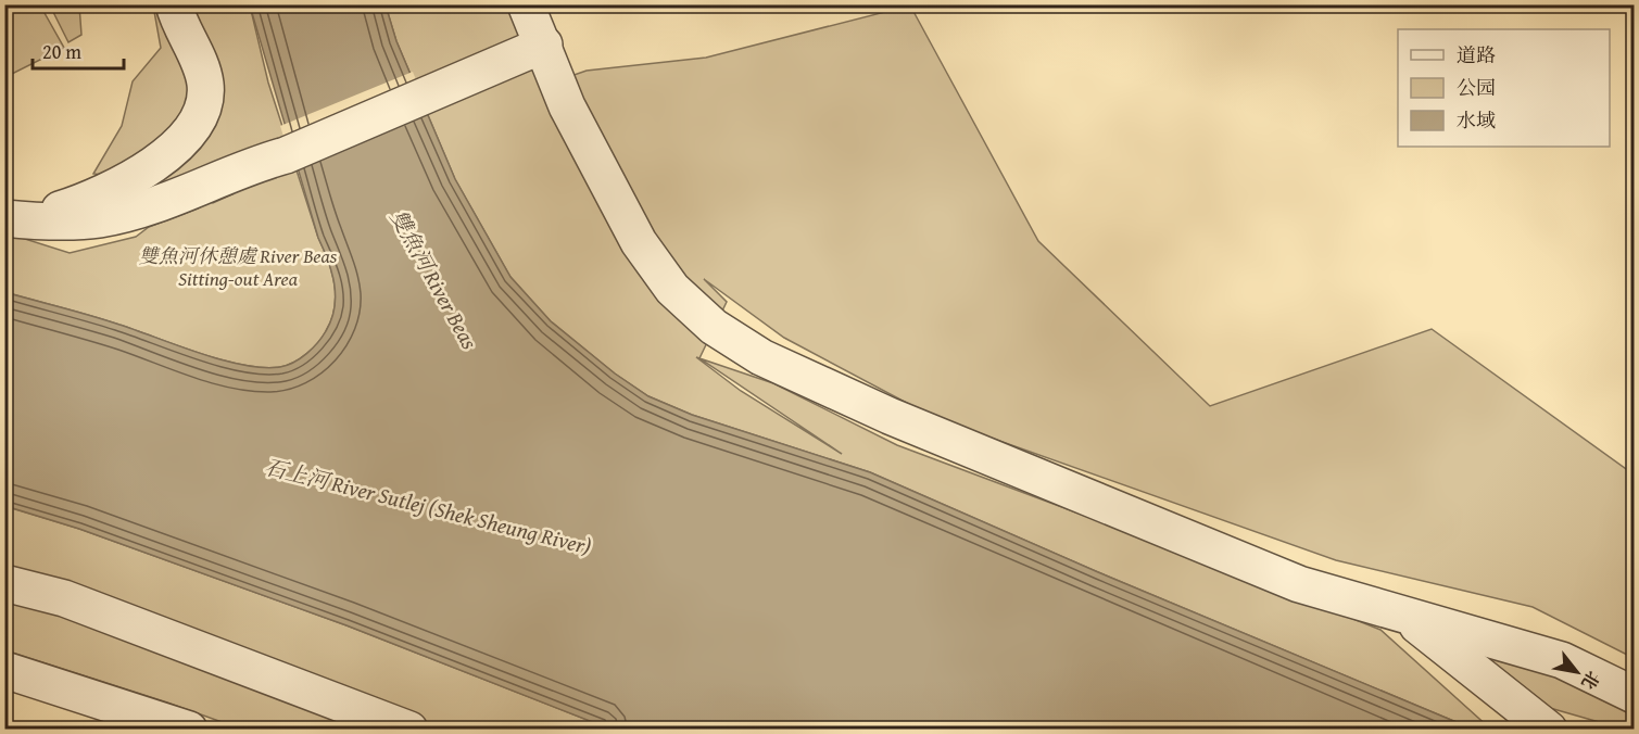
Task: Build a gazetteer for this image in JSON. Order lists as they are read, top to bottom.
{
  "water": ["雙魚河 River Beas", "石上河 River Sutlej (Shek Sheung River)"],
  "parks": ["雙魚河休憩處 River Beas Sitting-out Area"],
  "legend": ["道路", "公园", "水域"],
  "scale_bar": "20 m",
  "north": "bottom right"
}
